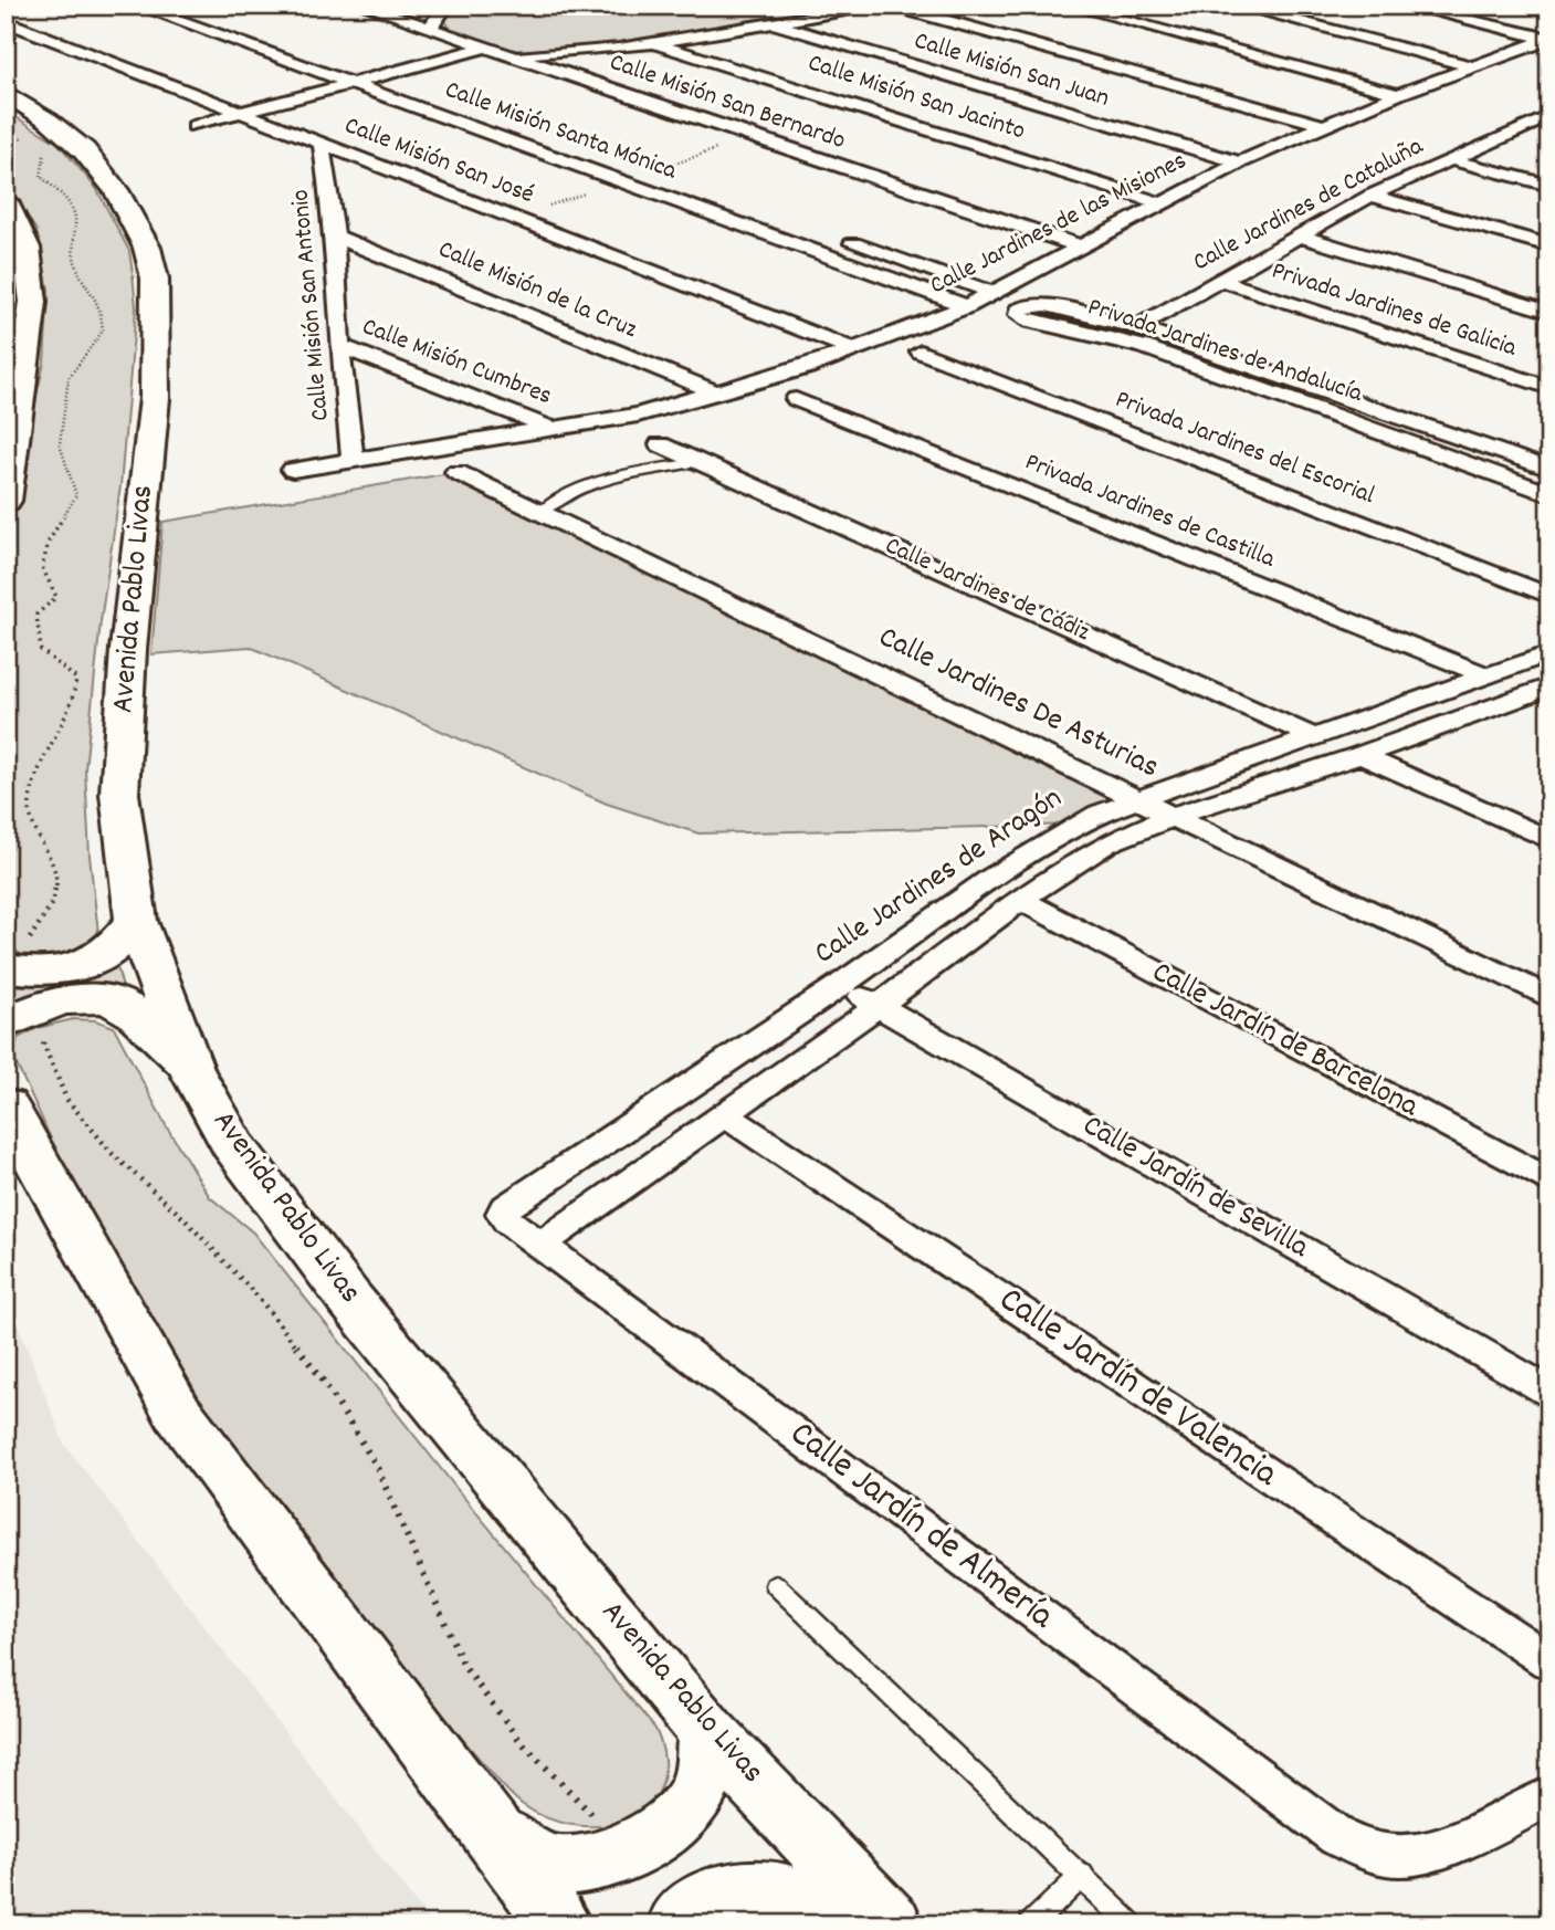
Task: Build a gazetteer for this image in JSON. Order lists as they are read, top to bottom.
{
  "streets": {
    "main road": ["Avenida Pablo Livas"],
    "street": [
      "Calle Misión San Juan",
      "Calle Misión San Jacinto",
      "Calle Misión San Bernardo",
      "Calle Misión Santa Mónica",
      "Calle Misión San José",
      "Calle Jardines de Cataluña",
      "Calle Jardines de las Misiones",
      "Calle Misión de la Cruz",
      "Calle Misión San Antonio",
      "Privada Jardines de Galicia",
      "Privada Jardines de Andalucía",
      "Calle Misión Cumbres",
      "Privada Jardines del Escorial",
      "Privada Jardines de Castilla",
      "Calle Jardines de Cádiz",
      "Calle Jardines De Asturias",
      "Calle Jardines de Aragón",
      "Calle Jardín de Barcelona",
      "Calle Jardín de Sevilla",
      "Calle Jardín de Valencia",
      "Calle Jardín de Almería"
    ]
  },
  "crossings": [
    ["Calle Misión San Juan", "Calle Jardines de las Misiones"],
    ["Calle Misión San Jacinto", "Calle Jardines de las Misiones"],
    ["Calle Misión San Bernardo", "Calle Jardines de las Misiones"],
    ["Calle Misión Santa Mónica", "Calle Jardines de las Misiones"],
    ["Calle Misión San José", "Calle Jardines de las Misiones"],
    ["Calle Misión San José", "Calle Misión San Antonio"],
    ["Calle Jardines de Cataluña", "Privada Jardines de Galicia"],
    ["Calle Jardines de Cataluña", "Privada Jardines de Andalucía"],
    ["Calle Jardines de las Misiones", "Calle Misión de la Cruz"],
    ["Calle Jardines de las Misiones", "Calle Misión San Antonio"],
    ["Calle Jardines de las Misiones", "Calle Misión Cumbres"],
    ["Calle Misión de la Cruz", "Calle Misión San Antonio"],
    ["Calle Misión San Antonio", "Calle Misión Cumbres"],
    ["Privada Jardines de Castilla", "Calle Jardines de Aragón"],
    ["Calle Jardines de Cádiz", "Calle Jardines de Aragón"],
    ["Calle Jardines De Asturias", "Calle Jardines de Aragón"],
    ["Calle Jardines de Aragón", "Calle Jardín de Barcelona"],
    ["Calle Jardines de Aragón", "Calle Jardín de Sevilla"],
    ["Calle Jardines de Aragón", "Calle Jardín de Valencia"],
    ["Calle Jardines de Aragón", "Calle Jardín de Almería"]
  ]
}
